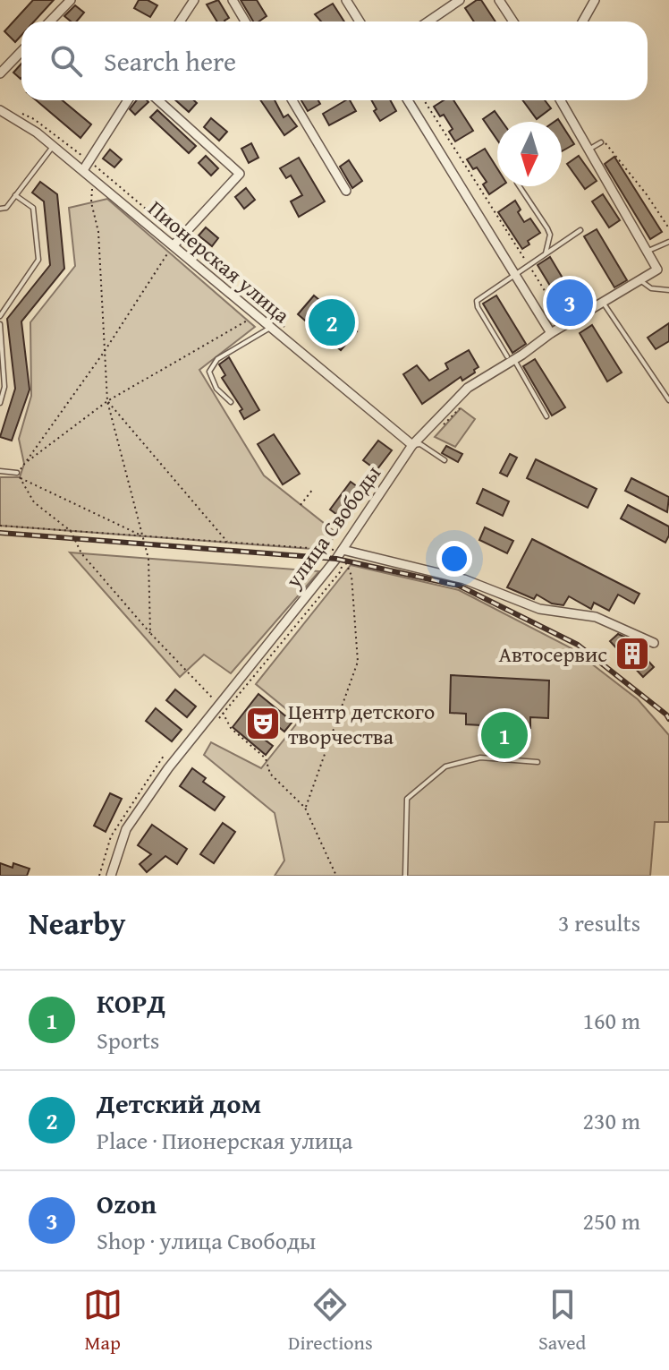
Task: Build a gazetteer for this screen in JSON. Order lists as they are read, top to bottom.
{
  "streets": {
    "street": ["Пионерская улица", "улица Свободы"]
  },
  "crossings": [
    ["Пионерская улица", "улица Свободы"]
  ],
  "places": {
    "building": ["Автосервис"],
    "theatre": ["Центр детского творчества"]
  },
  "north": "bottom",
  "page": {
    "search": "Search here",
    "pins": ["3", "2", "1"],
    "heading": ["Nearby", "3 results"],
    "list": [
      {
        "mark": "1",
        "name": "КОРД",
        "note": "Sports",
        "value": "160 m"
      },
      {
        "mark": "2",
        "name": "Детский дом",
        "note": "Place · Пионерская улица",
        "value": "230 m"
      },
      {
        "mark": "3",
        "name": "Ozon",
        "note": "Shop · улица Свободы",
        "value": "250 m"
      }
    ],
    "nav": ["Map", "Directions", "Saved"]
  }
}
